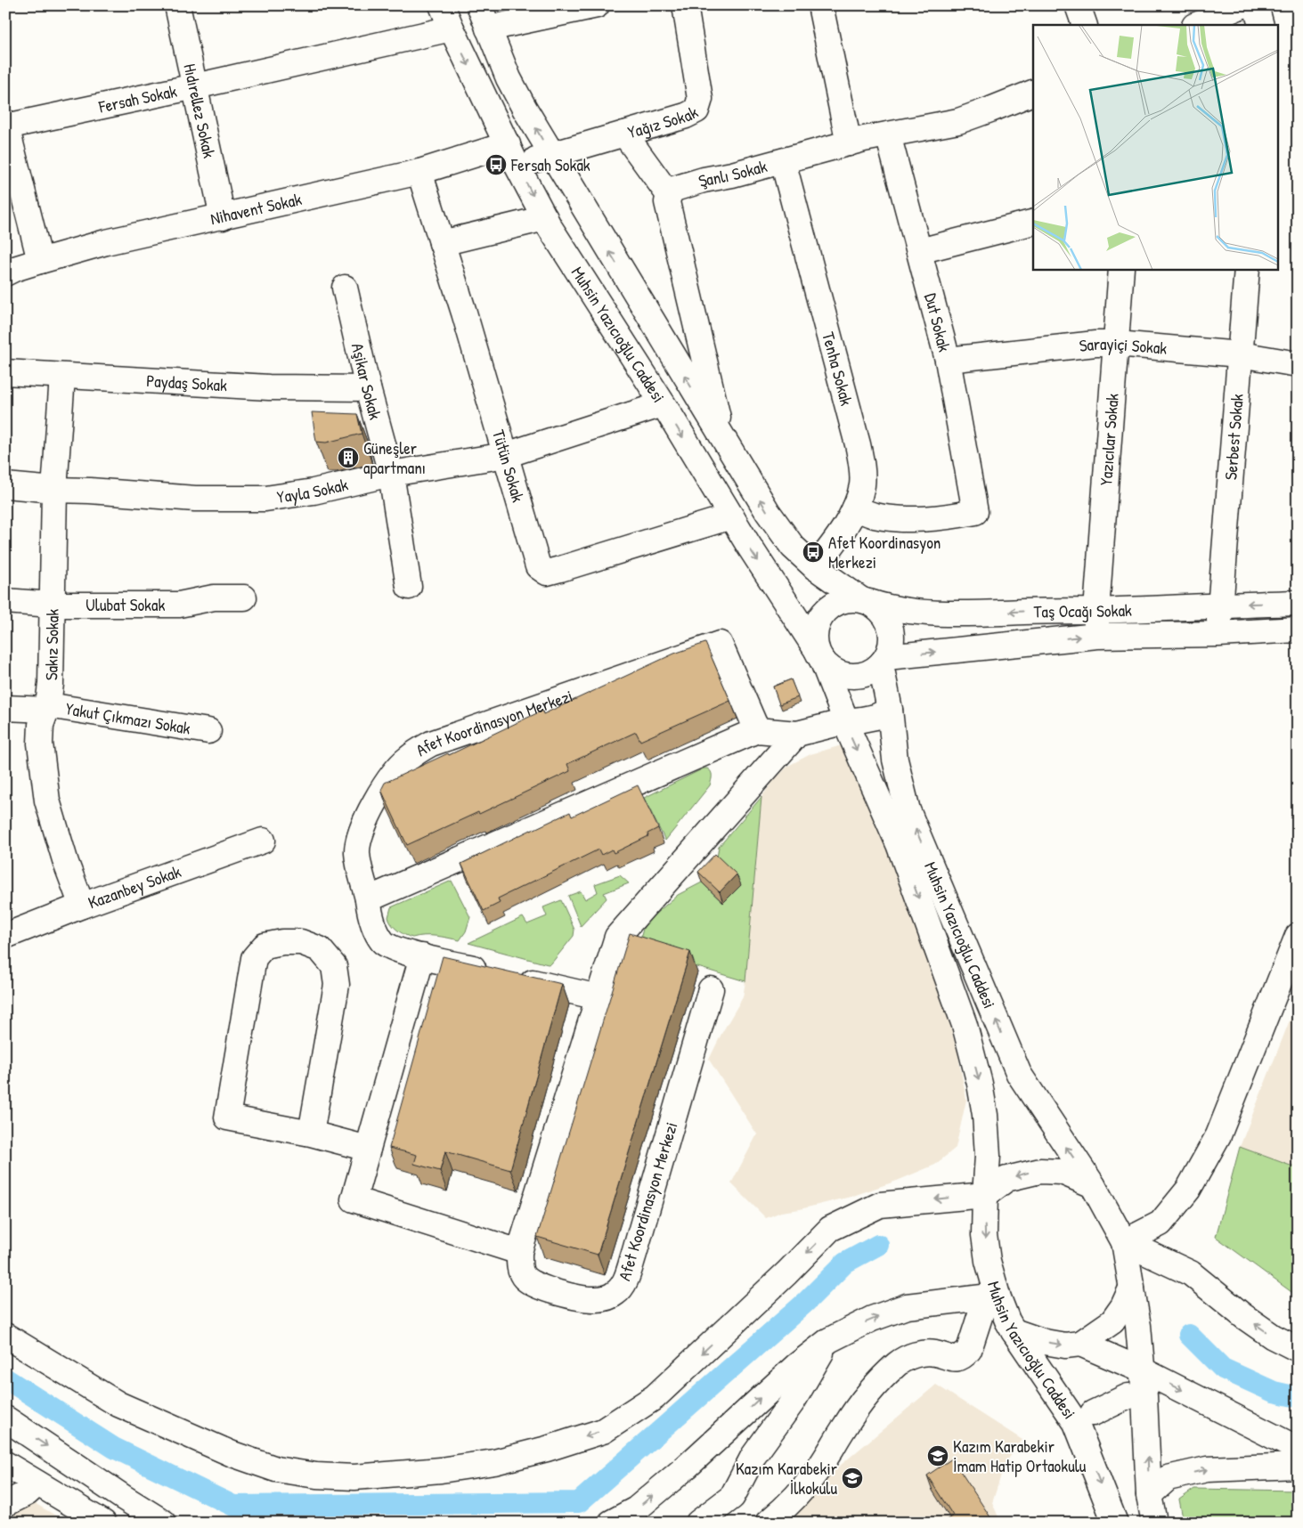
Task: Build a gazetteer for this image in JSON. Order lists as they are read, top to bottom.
{
  "streets": {
    "street": [
      "Fersah Sokak",
      "Hıdırellez Sokak",
      "Yağız Sokak",
      "Şanlı Sokak",
      "Nihavent Sokak",
      "Dut Sokak",
      "Muhsin Yazıcıoğlu Caddesi",
      "Sarayiçi Sokak",
      "Tenha Sokak",
      "Aşikar Sokak",
      "Paydaş Sokak",
      "Serbest Sokak",
      "Yazıcılar Sokak",
      "Tütün Sokak",
      "Yayla Sokak",
      "Ulubat Sokak",
      "Taş Ocağı Sokak",
      "Sakız Sokak",
      "Yakut Çıkmazı Sokak",
      "Afet Koordinasyon Merkezi",
      "Kazanbey Sokak"
    ]
  },
  "crossings": [
    ["Fersah Sokak", "Hıdırellez Sokak"],
    ["Fersah Sokak", "Muhsin Yazıcıoğlu Caddesi"],
    ["Hıdırellez Sokak", "Nihavent Sokak"],
    ["Yağız Sokak", "Nihavent Sokak"],
    ["Yağız Sokak", "Muhsin Yazıcıoğlu Caddesi"],
    ["Şanlı Sokak", "Dut Sokak"],
    ["Şanlı Sokak", "Tenha Sokak"],
    ["Nihavent Sokak", "Muhsin Yazıcıoğlu Caddesi"],
    ["Nihavent Sokak", "Tütün Sokak"],
    ["Dut Sokak", "Sarayiçi Sokak"],
    ["Dut Sokak", "Tenha Sokak"],
    ["Muhsin Yazıcıoğlu Caddesi", "Tenha Sokak"],
    ["Muhsin Yazıcıoğlu Caddesi", "Tütün Sokak"],
    ["Muhsin Yazıcıoğlu Caddesi", "Yayla Sokak"],
    ["Muhsin Yazıcıoğlu Caddesi", "Taş Ocağı Sokak"],
    ["Sarayiçi Sokak", "Serbest Sokak"],
    ["Sarayiçi Sokak", "Yazıcılar Sokak"],
    ["Aşikar Sokak", "Paydaş Sokak"],
    ["Aşikar Sokak", "Yayla Sokak"],
    ["Paydaş Sokak", "Sakız Sokak"],
    ["Serbest Sokak", "Taş Ocağı Sokak"],
    ["Yazıcılar Sokak", "Taş Ocağı Sokak"],
    ["Tütün Sokak", "Yayla Sokak"],
    ["Yayla Sokak", "Sakız Sokak"],
    ["Ulubat Sokak", "Sakız Sokak"],
    ["Sakız Sokak", "Yakut Çıkmazı Sokak"],
    ["Sakız Sokak", "Kazanbey Sokak"]
  ],
  "places": {
    "bus stop": ["Fersah Sokak", "Afet Koordinasyon Merkezi"],
    "building": ["Güneşler apartmanı"],
    "school or university": ["Kazım Karabekir İmam Hatip Ortaokulu", "Kazım Karabekir İlkokulu"]
  }
}
